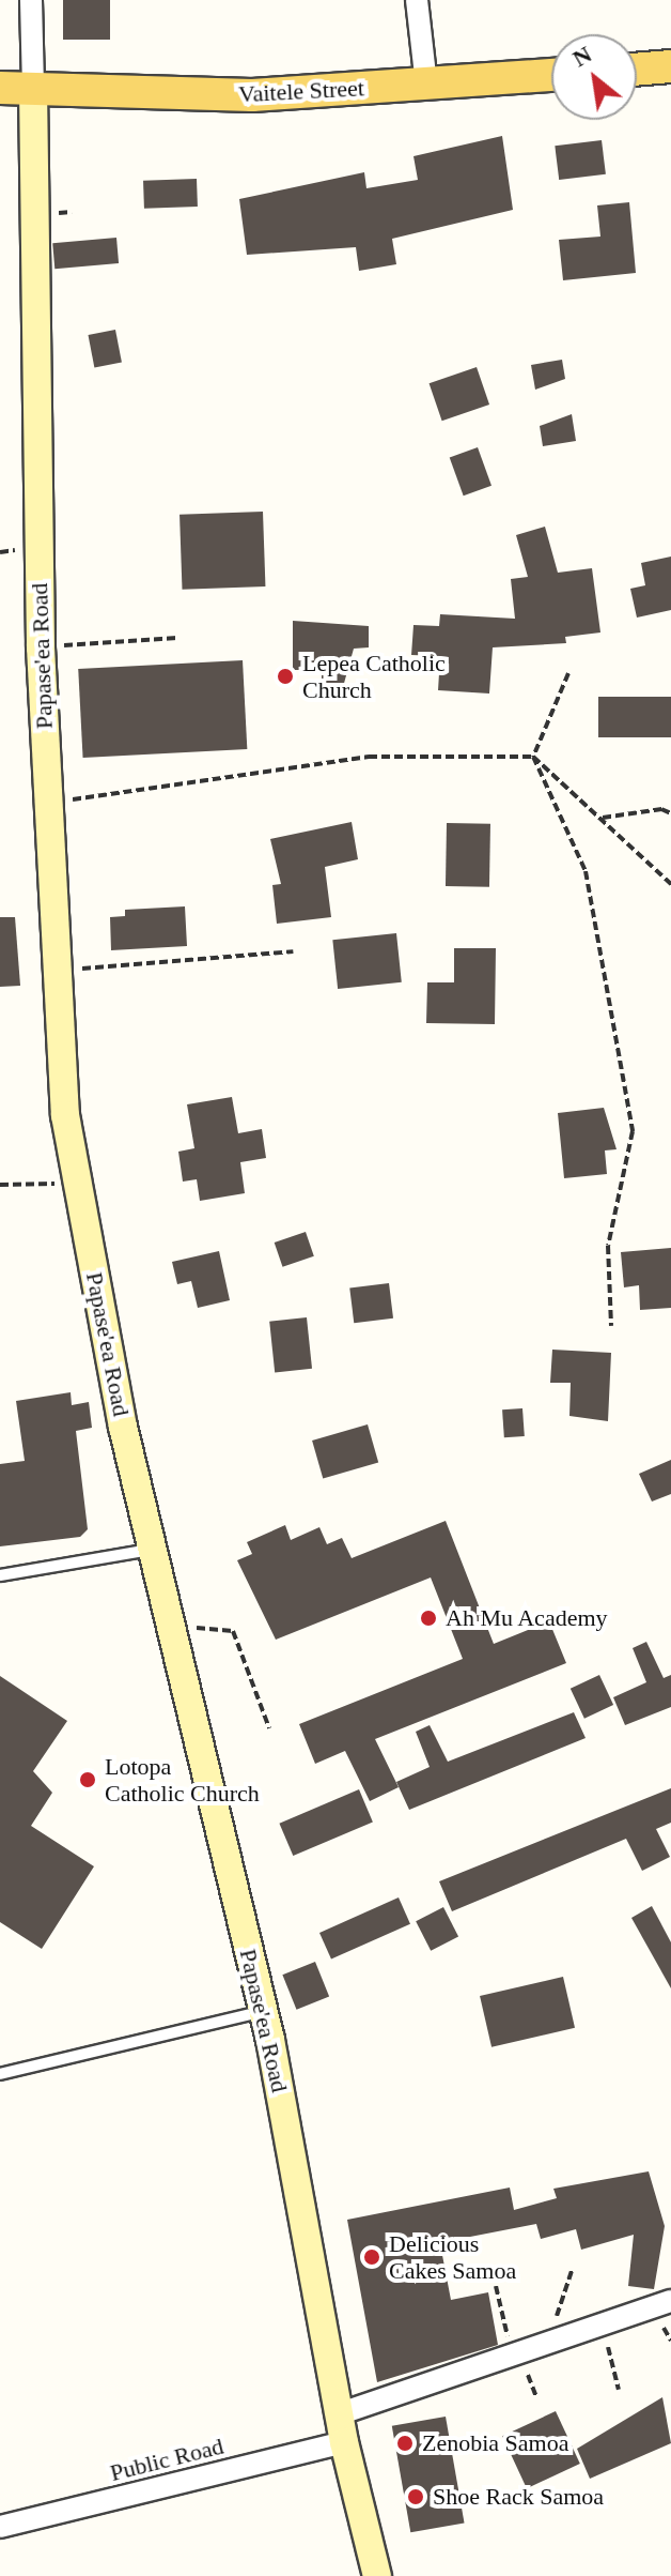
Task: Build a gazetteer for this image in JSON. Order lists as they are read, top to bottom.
{
  "streets": {
    "main road": ["Vaitele Street", "Papase'ea Road"],
    "street": ["Public Road"]
  },
  "crossings": [
    ["Vaitele Street", "Papase'ea Road"],
    ["Papase'ea Road", "Public Road"]
  ],
  "places": [
    "Lepea Catholic Church",
    "Ah Mu Academy",
    "Lotopa Catholic Church",
    "Delicious Cakes Samoa",
    "Zenobia Samoa",
    "Shoe Rack Samoa"
  ],
  "north": "top left"
}
